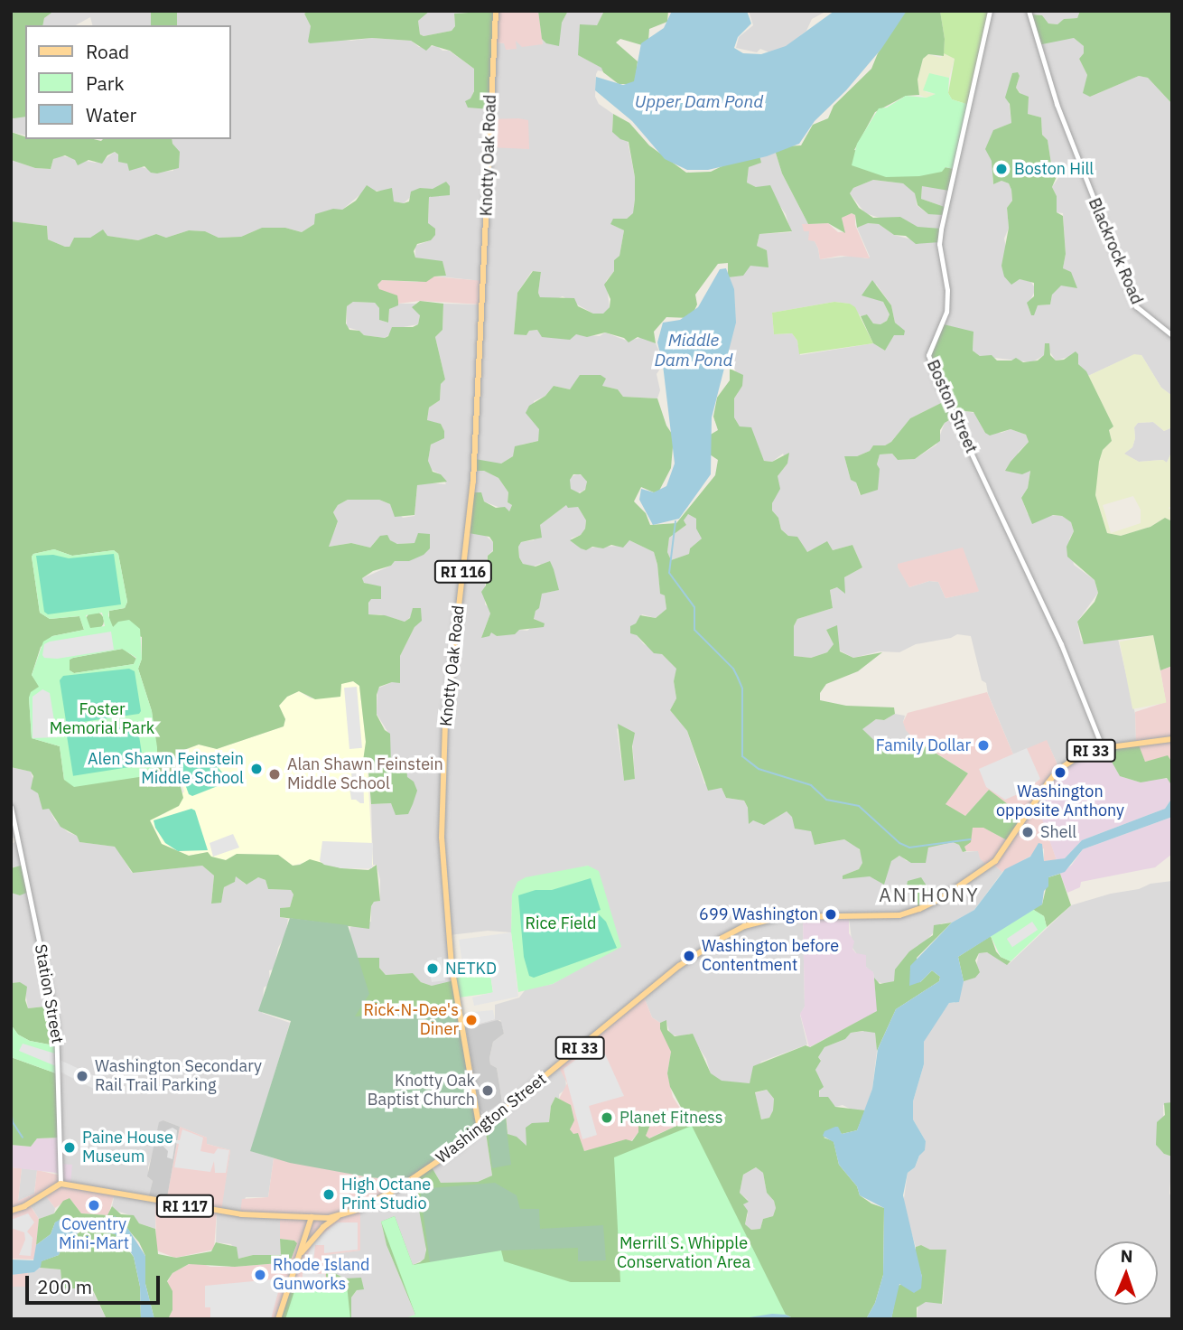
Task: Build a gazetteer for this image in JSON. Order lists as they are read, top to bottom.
{
  "streets": {
    "main road": [
      "Knotty Oak Road",
      "RI 116",
      "RI 33",
      "Washington Street",
      "RI 117"
    ],
    "street": ["Blackrock Road", "Boston Street", "Station Street"]
  },
  "crossings": [
    ["Knotty Oak Road", "Washington Street"],
    ["Boston Street", "Washington Street"],
    ["RI 33", "Washington Street"],
    ["RI 33", "RI 117"],
    ["Station Street", "RI 117"],
    ["Washington Street", "RI 117"]
  ],
  "districts": ["ANTHONY"],
  "water": ["Upper Dam Pond", "Middle Dam Pond"],
  "parks": ["Foster Memorial Park", "Rice Field", "Merrill S. Whipple Conservation Area"],
  "places": [
    "Boston Hill",
    "Family Dollar",
    "Alen Shawn Feinstein Middle School",
    "Washington opposite Anthony",
    "Alan Shawn Feinstein Middle School",
    "Shell",
    "699 Washington",
    "Washington before Contentment",
    "NETKD",
    "Rick-N-Dee's Diner",
    "Washington Secondary Rail Trail Parking",
    "Knotty Oak Baptist Church",
    "Planet Fitness",
    "Paine House Museum",
    "High Octane Print Studio",
    "Coventry Mini-Mart",
    "Rhode Island Gunworks"
  ],
  "legend": ["Road", "Park", "Water"],
  "scale_bar": "200 m",
  "north": "top"
}
